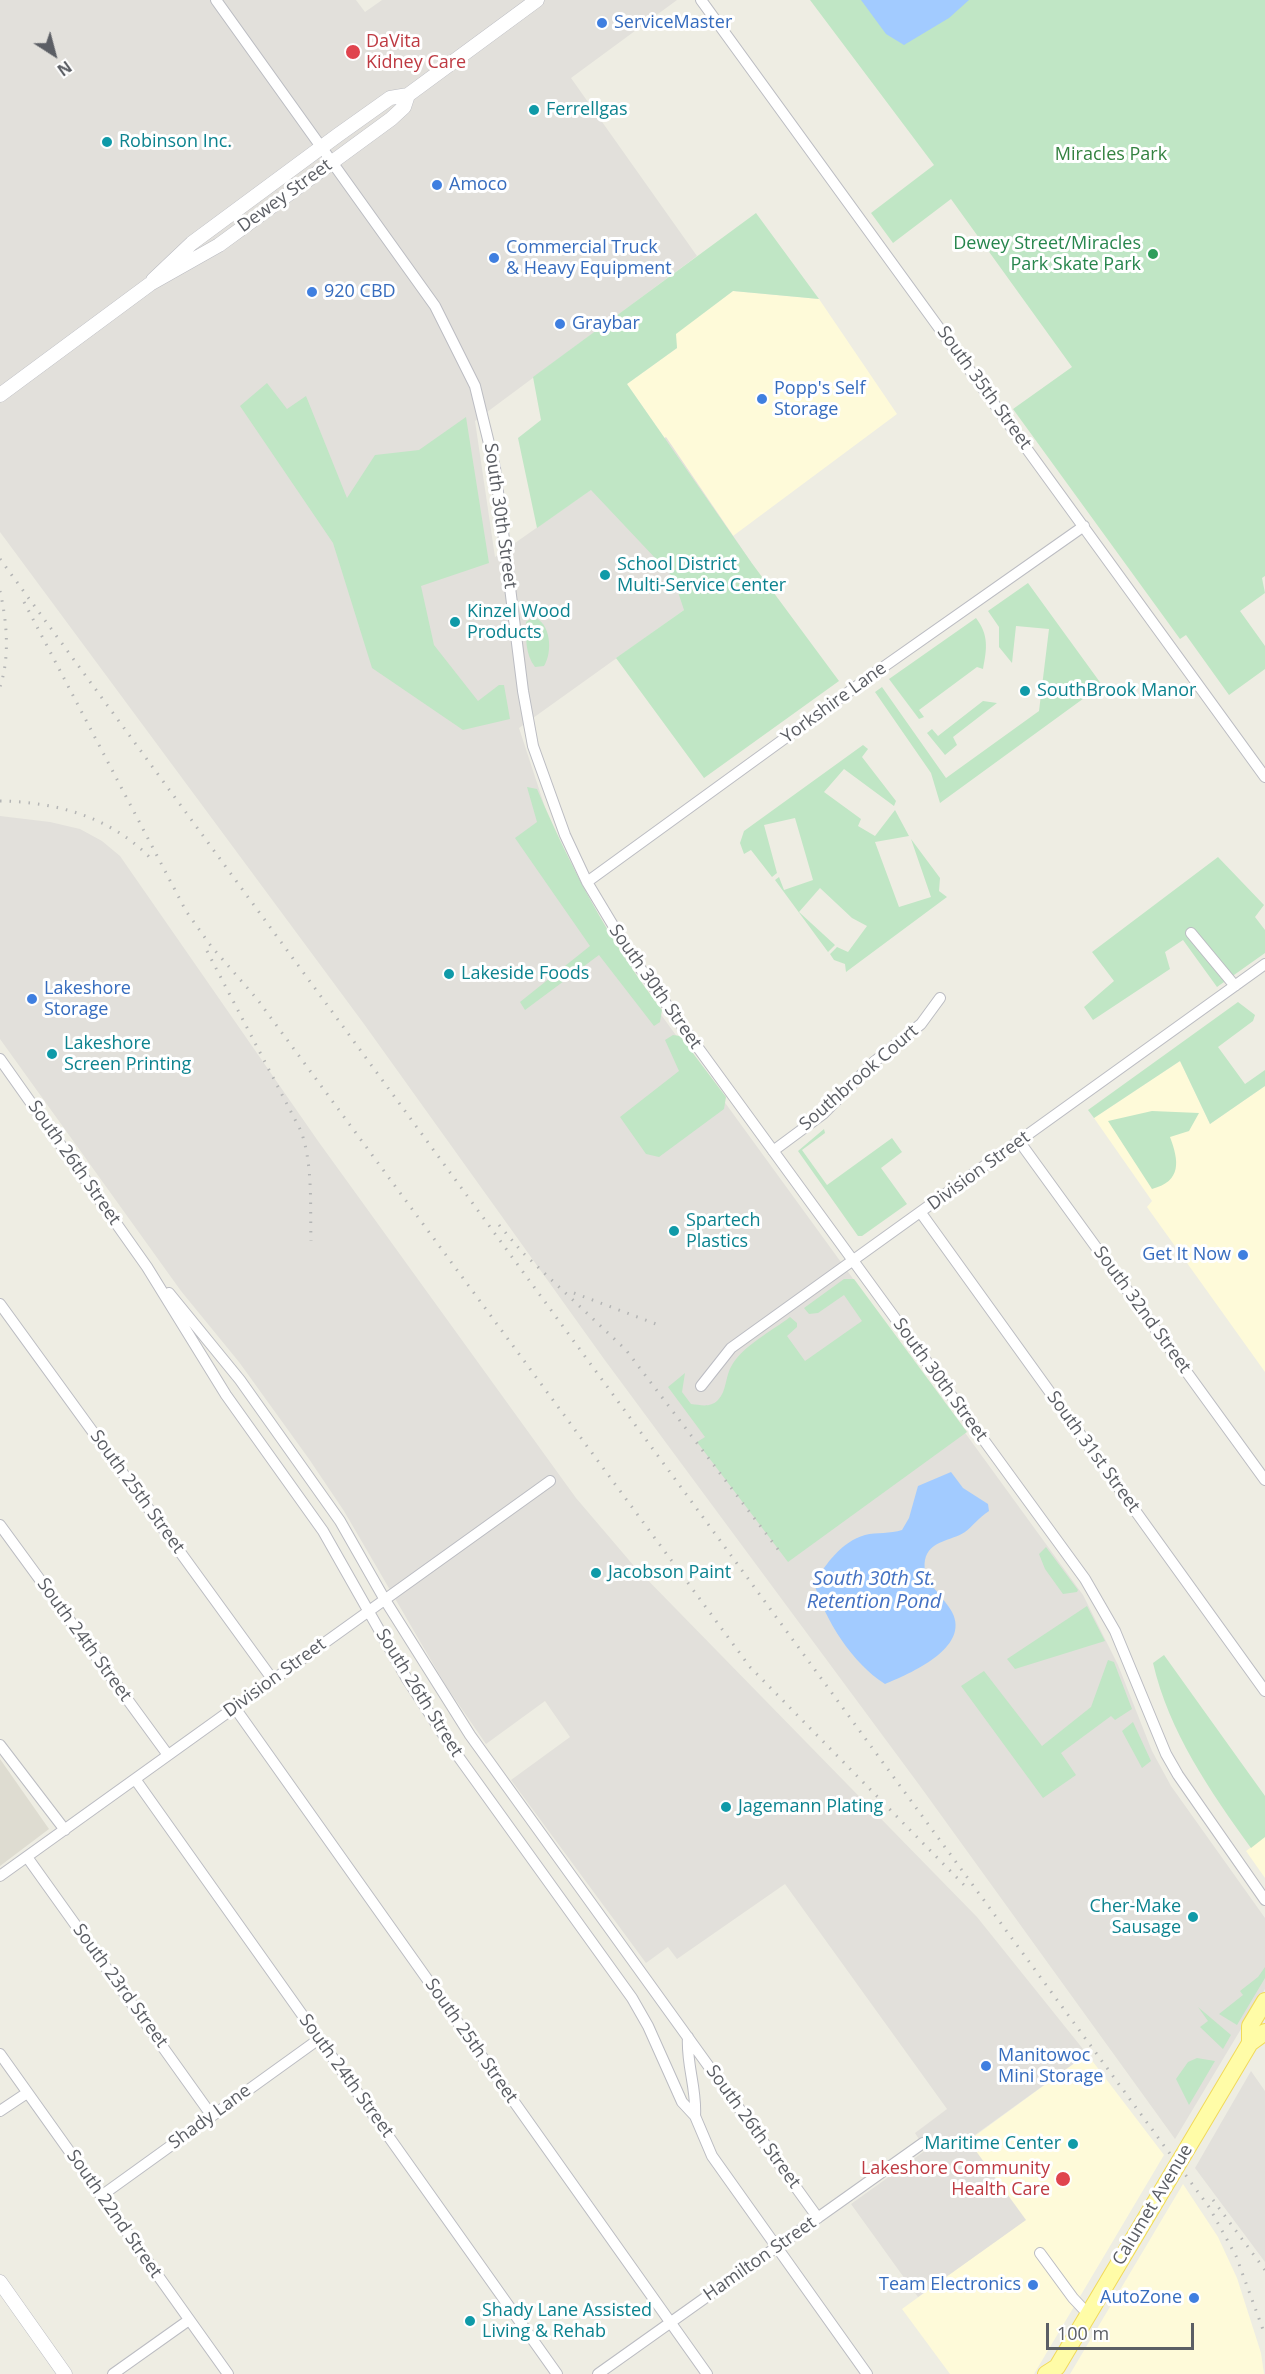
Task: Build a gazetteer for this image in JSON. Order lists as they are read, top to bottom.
{
  "streets": {
    "main road": ["Calumet Avenue"],
    "street": [
      "Dewey Street",
      "South 35th Street",
      "South 30th Street",
      "Yorkshire Lane",
      "Southbrook Court",
      "South 26th Street",
      "Division Street",
      "South 32nd Street",
      "South 31st Street",
      "South 25th Street",
      "South 24th Street",
      "South 23rd Street",
      "Shady Lane",
      "South 22nd Street",
      "Hamilton Street"
    ]
  },
  "crossings": [
    ["Dewey Street", "South 30th Street"],
    ["South 35th Street", "Yorkshire Lane"],
    ["South 30th Street", "Yorkshire Lane"],
    ["South 30th Street", "Southbrook Court"],
    ["South 30th Street", "Division Street"],
    ["South 26th Street", "Division Street"],
    ["South 26th Street", "Hamilton Street"],
    ["Division Street", "South 32nd Street"],
    ["Division Street", "South 31st Street"],
    ["Division Street", "South 25th Street"],
    ["Division Street", "South 24th Street"],
    ["Division Street", "South 23rd Street"],
    ["South 25th Street", "Hamilton Street"],
    ["South 24th Street", "Shady Lane"],
    ["South 23rd Street", "Shady Lane"],
    ["Shady Lane", "South 22nd Street"]
  ],
  "water": ["South 30th St. Retention Pond"],
  "parks": ["Miracles Park"],
  "places": [
    "ServiceMaster",
    "DaVita Kidney Care",
    "Ferrellgas",
    "Robinson Inc.",
    "Amoco",
    "Dewey Street/Miracles Park Skate Park",
    "Commercial Truck & Heavy Equipment",
    "920 CBD",
    "Graybar",
    "Popp's Self Storage",
    "School District Multi-Service Center",
    "Kinzel Wood Products",
    "SouthBrook Manor",
    "Lakeside Foods",
    "Lakeshore Storage",
    "Lakeshore Screen Printing",
    "Spartech Plastics",
    "Get It Now",
    "Jacobson Paint",
    "Jagemann Plating",
    "Cher-Make Sausage",
    "Manitowoc Mini Storage",
    "Maritime Center",
    "Lakeshore Community Health Care",
    "Team Electronics",
    "AutoZone",
    "Shady Lane Assisted Living & Rehab"
  ],
  "scale_bar": "100 m",
  "north": "bottom right"
}
